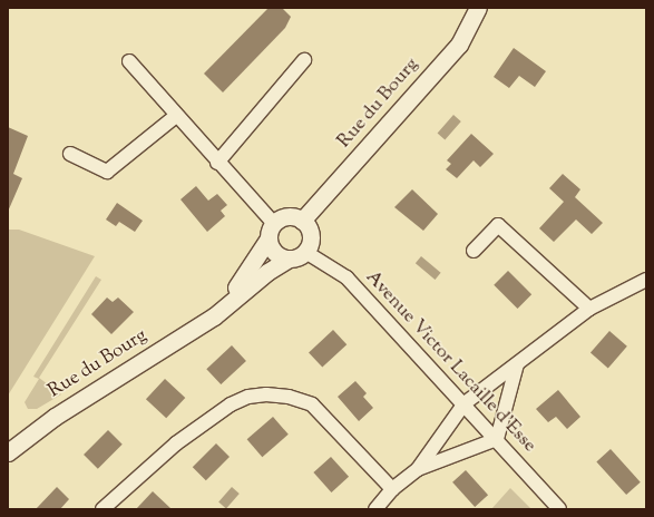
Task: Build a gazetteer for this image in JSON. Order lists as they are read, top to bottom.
{
  "streets": {
    "street": ["Rue du Bourg", "Avenue Victor Lacaille d'Esse"]
  },
  "crossings": [
    ["Rue du Bourg", "Avenue Victor Lacaille d'Esse"]
  ]
}
